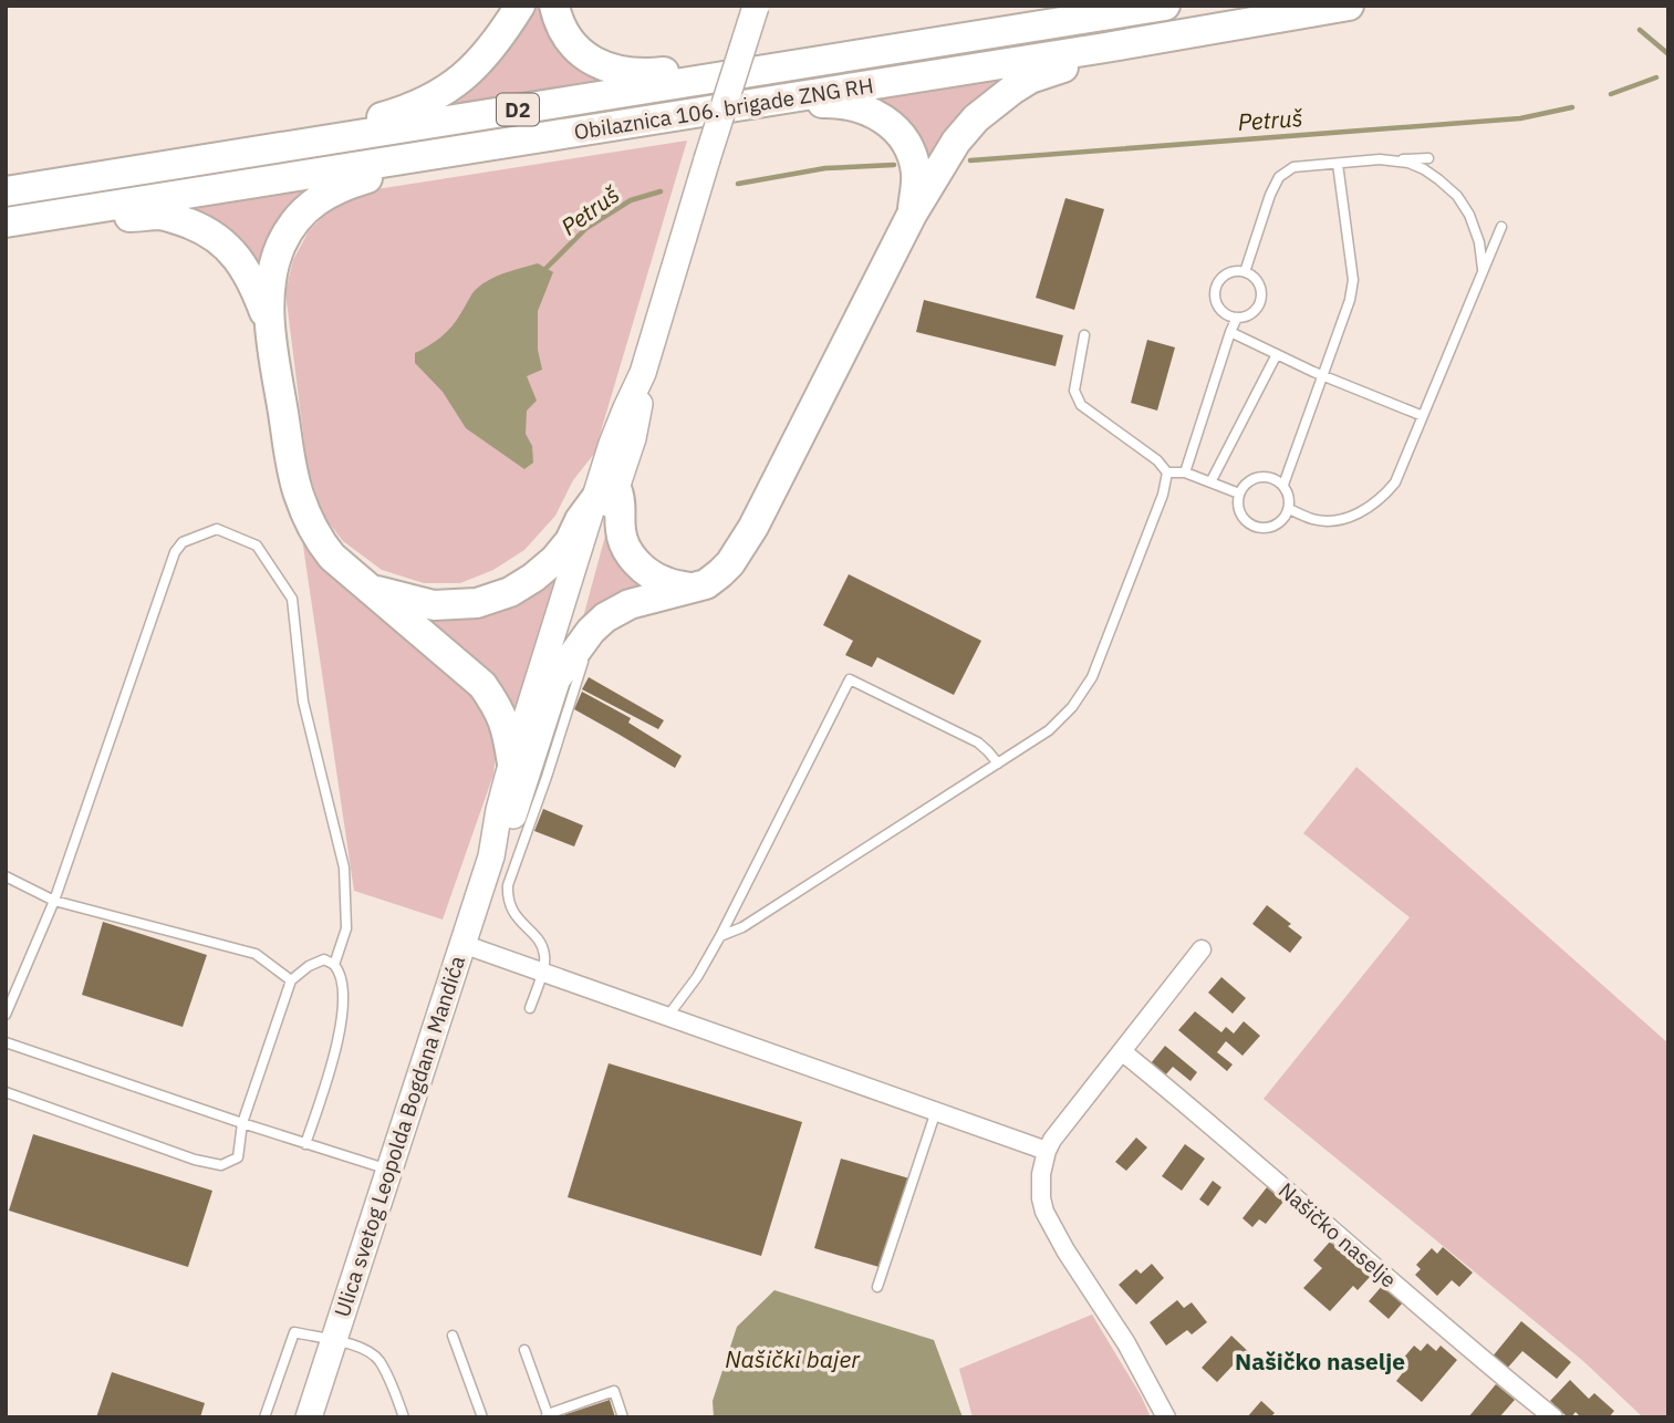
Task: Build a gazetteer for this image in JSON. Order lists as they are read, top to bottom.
{
  "streets": {
    "highway": ["Obilaznica 106. brigade ZNG RH", "D2"],
    "main road": ["Ulica svetog Leopolda Bogdana Mandića"],
    "street": ["Našičko naselje"]
  },
  "districts": ["Našičko naselje"],
  "water": ["Petruš", "Našički bajer"]
}
